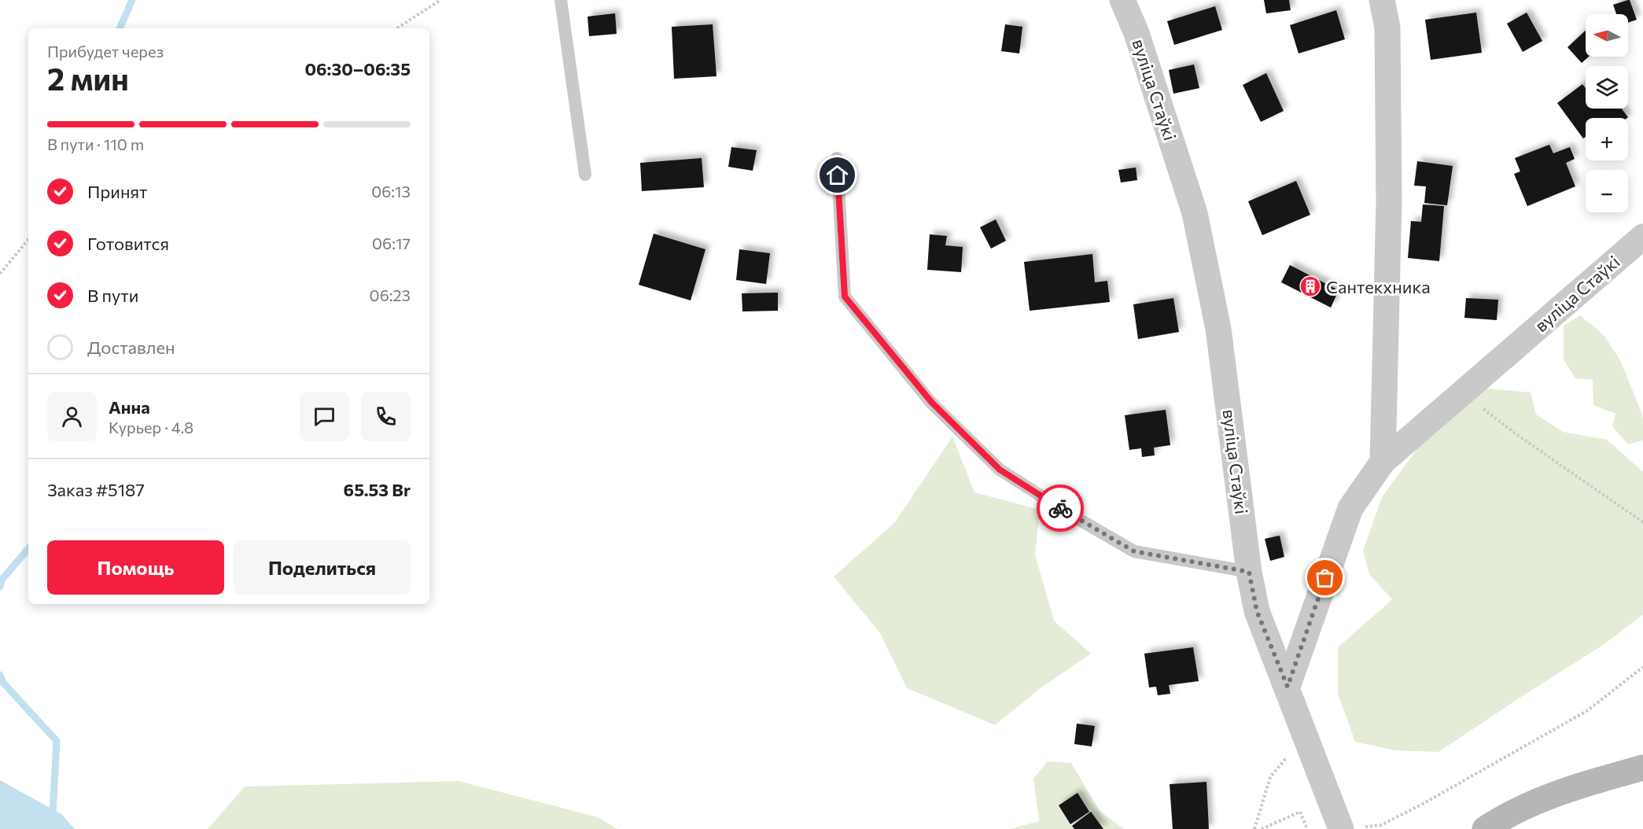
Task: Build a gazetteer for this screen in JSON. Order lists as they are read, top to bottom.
{
  "streets": {
    "street": ["вуліца Стаўкі"]
  },
  "places": {
    "building": ["Сантекхника"]
  },
  "north": "left",
  "page": {
    "map_buttons": ["+", "−"],
    "heading": ["2 мин", "Прибудет через", "06:30–06:35"],
    "panel": [
      "Анна",
      "Курьер · 4.8",
      "Заказ #5187",
      "65.53 Br"
    ],
    "bar": "В пути · 110 m",
    "list": [
      ["Принят", "06:13"],
      ["Готовится", "06:17"],
      ["В пути", "06:23"],
      "Доставлен"
    ],
    "buttons": ["Помощь", "Поделиться"]
  }
}
